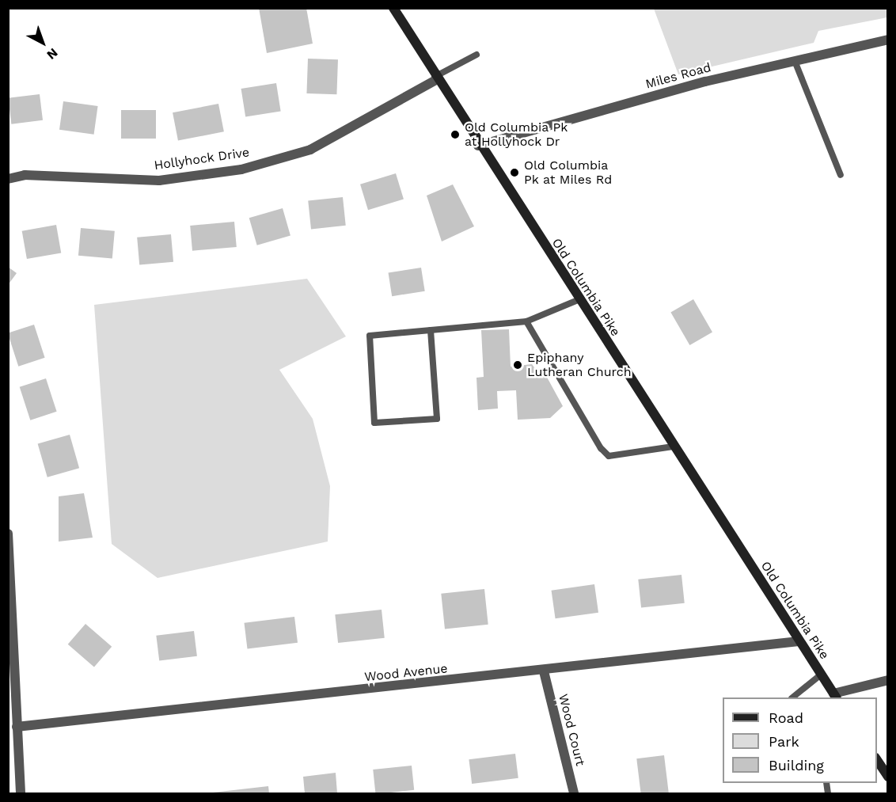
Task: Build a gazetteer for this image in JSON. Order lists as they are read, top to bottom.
{
  "streets": {
    "main road": ["Old Columbia Pike"],
    "street": [
      "Miles Road",
      "Hollyhock Drive",
      "Wood Avenue",
      "Wood Court"
    ]
  },
  "crossings": [
    ["Miles Road", "Old Columbia Pike"],
    ["Hollyhock Drive", "Old Columbia Pike"],
    ["Old Columbia Pike", "Wood Avenue"],
    ["Wood Avenue", "Wood Court"]
  ],
  "places": ["Old Columbia Pk at Hollyhock Dr", "Old Columbia Pk at Miles Rd", "Epiphany Lutheran Church"],
  "legend": ["Road", "Park", "Building"],
  "north": "bottom right"
}
